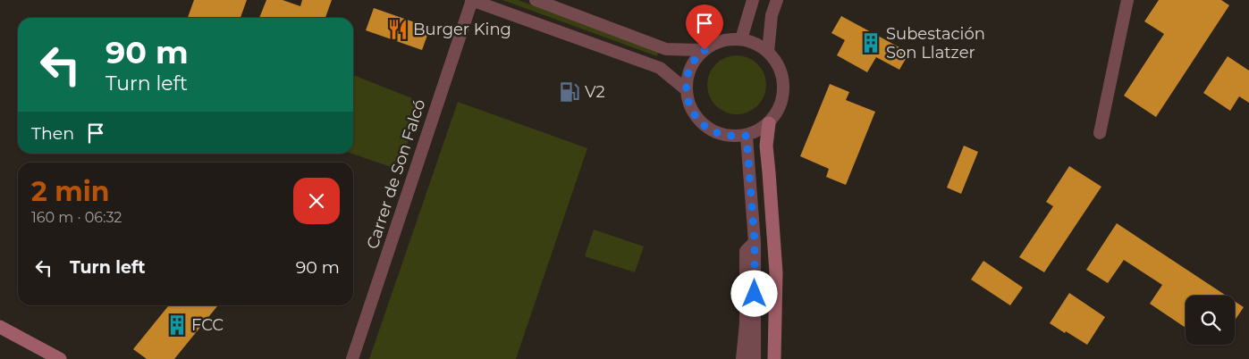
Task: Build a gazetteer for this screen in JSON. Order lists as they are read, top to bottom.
{
  "streets": {
    "street": ["Carrer de Son Falcó"]
  },
  "places": {
    "restaurant": ["Burger King"],
    "building": ["Subestación Son Llatzer", "FCC"],
    "fuel station": ["V2"]
  },
  "page": {
    "turn": ["90 m", "Turn left"],
    "then": "Then",
    "heading": ["2 min", "160 m · 06:32"],
    "list": [
      {
        "name": "Turn left",
        "value": "90 m"
      }
    ]
  }
}
